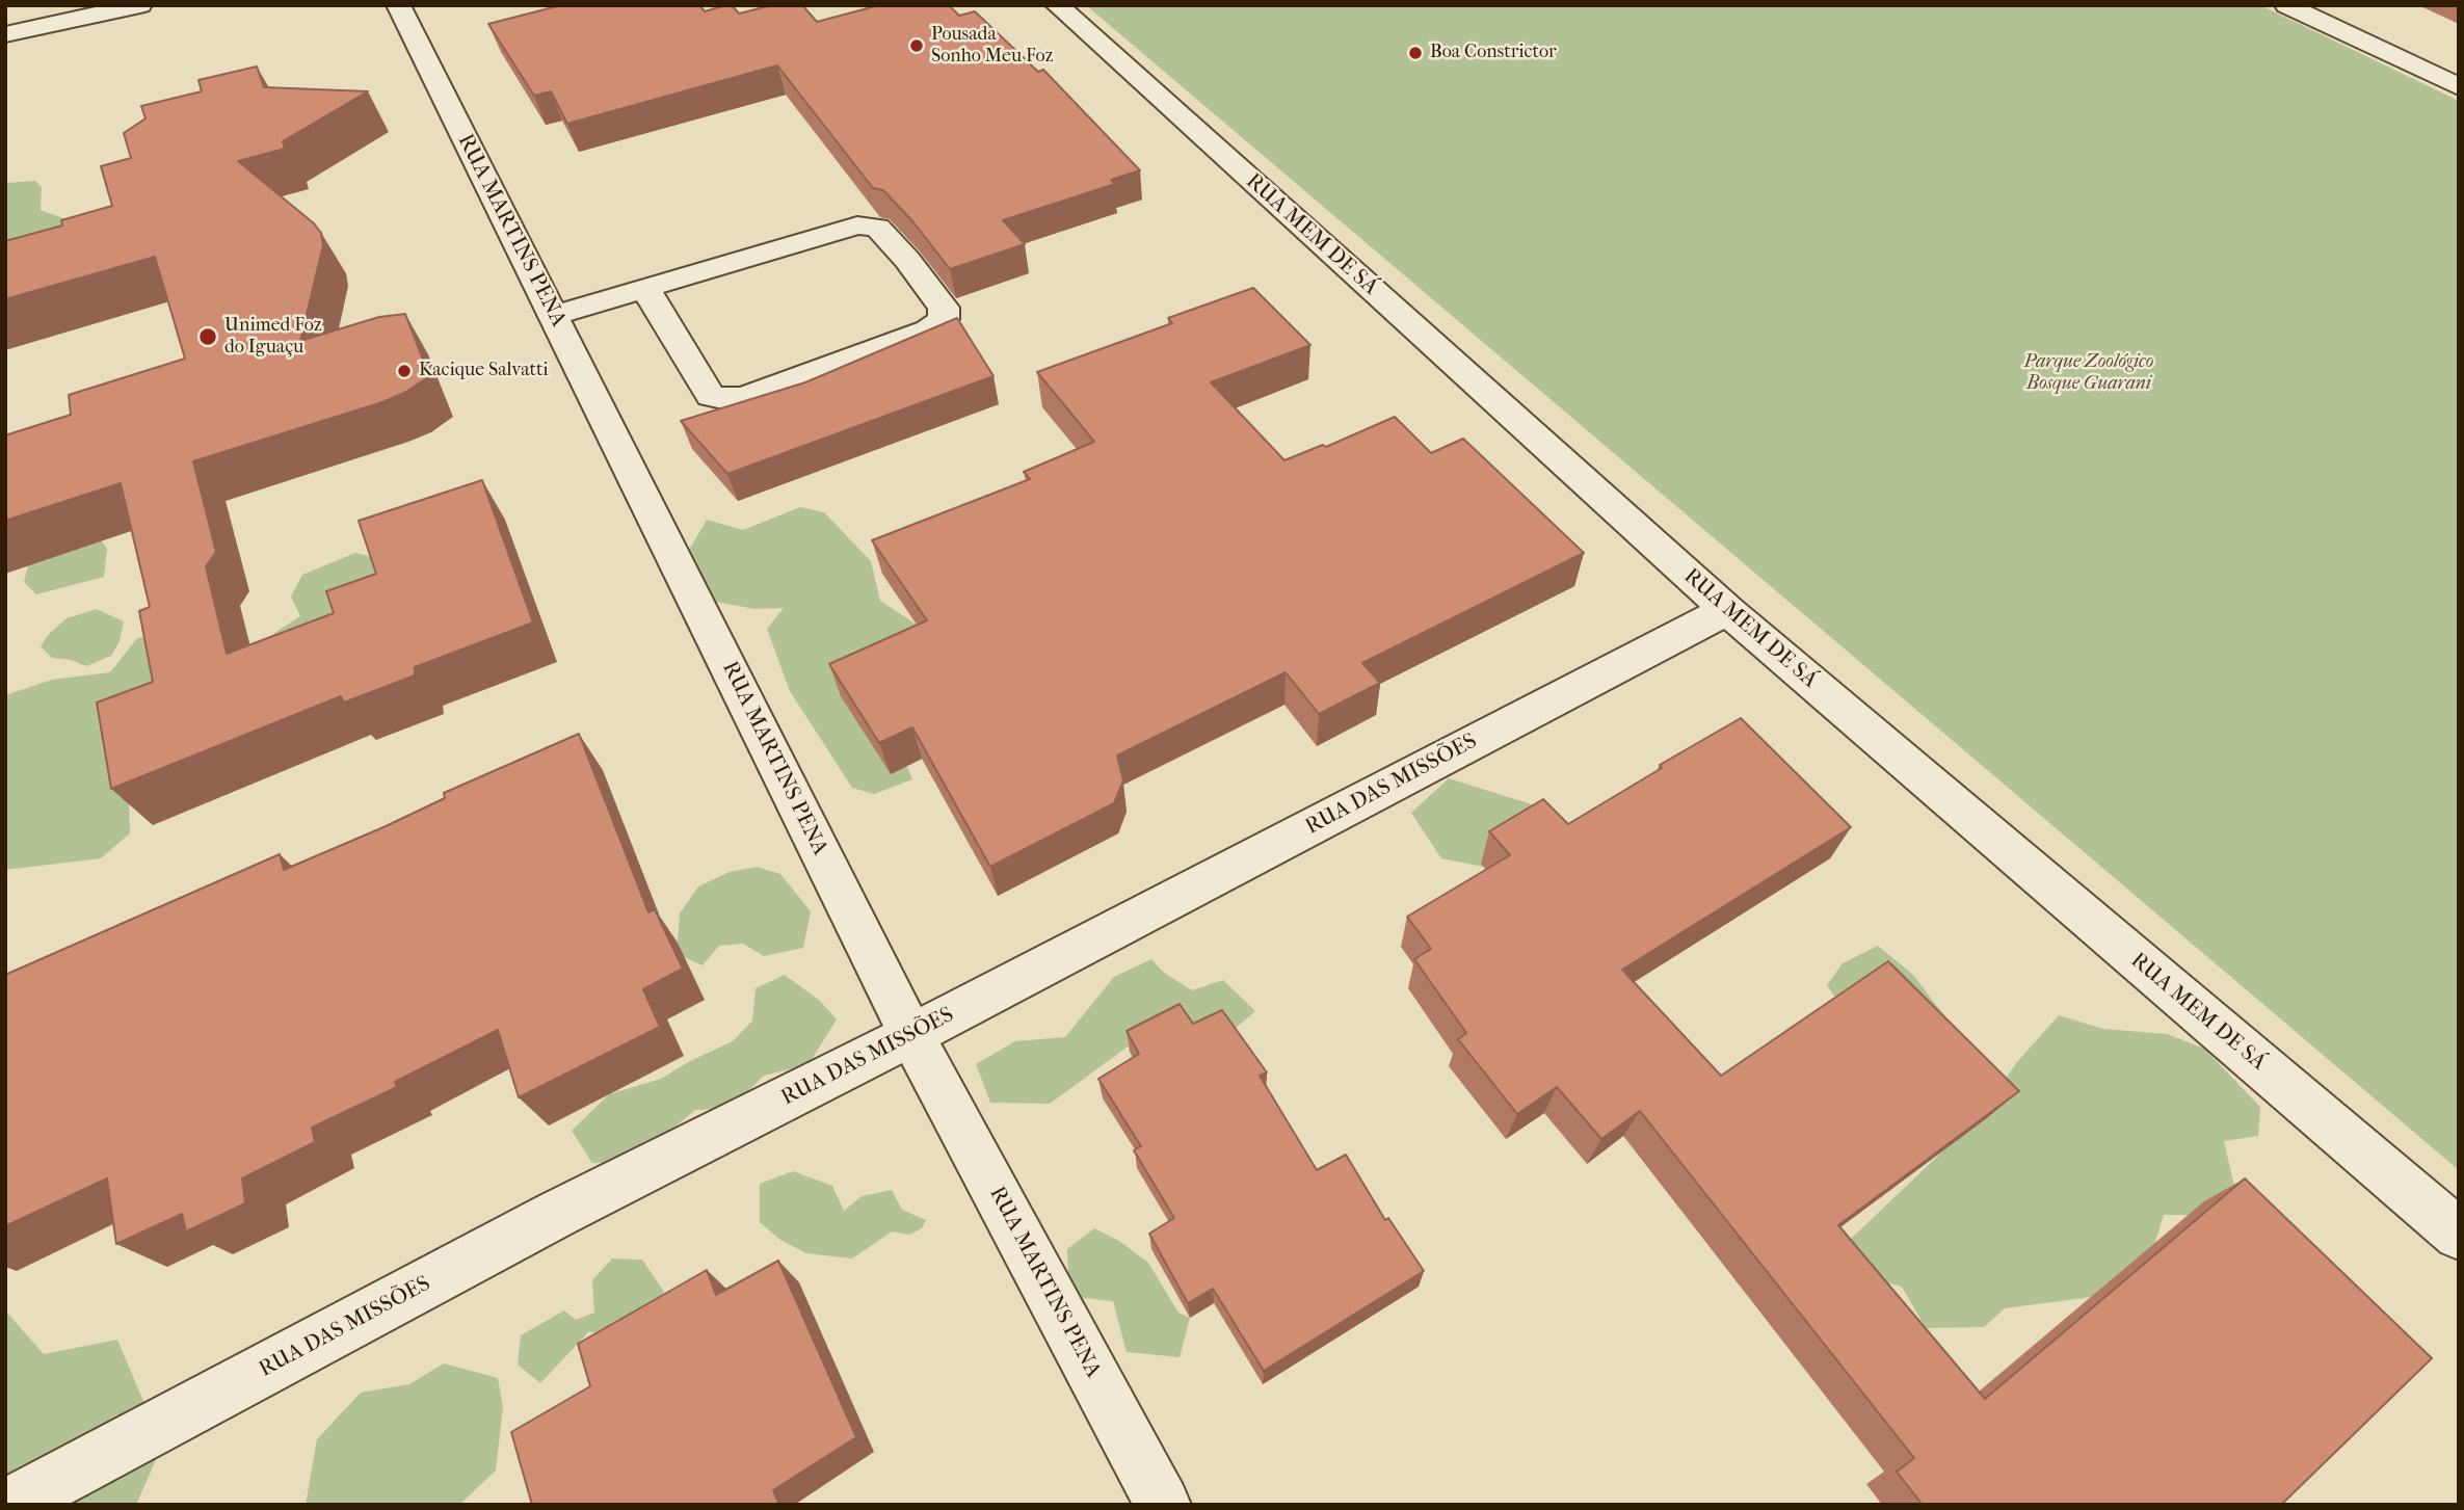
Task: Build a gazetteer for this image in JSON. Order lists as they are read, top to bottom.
{
  "streets": {
    "street": ["RUA MARTINS PENA", "RUA MEM DE SÁ", "RUA DAS MISSÕES"]
  },
  "crossings": [
    ["RUA MARTINS PENA", "RUA DAS MISSÕES"],
    ["RUA MEM DE SÁ", "RUA DAS MISSÕES"]
  ],
  "parks": ["Parque Zoológico Bosque Guarani"],
  "places": [
    "Pousada Sonho Meu Foz",
    "Boa Constrictor",
    "Unimed Foz do Iguaçu",
    "Kacique Salvatti"
  ]
}
